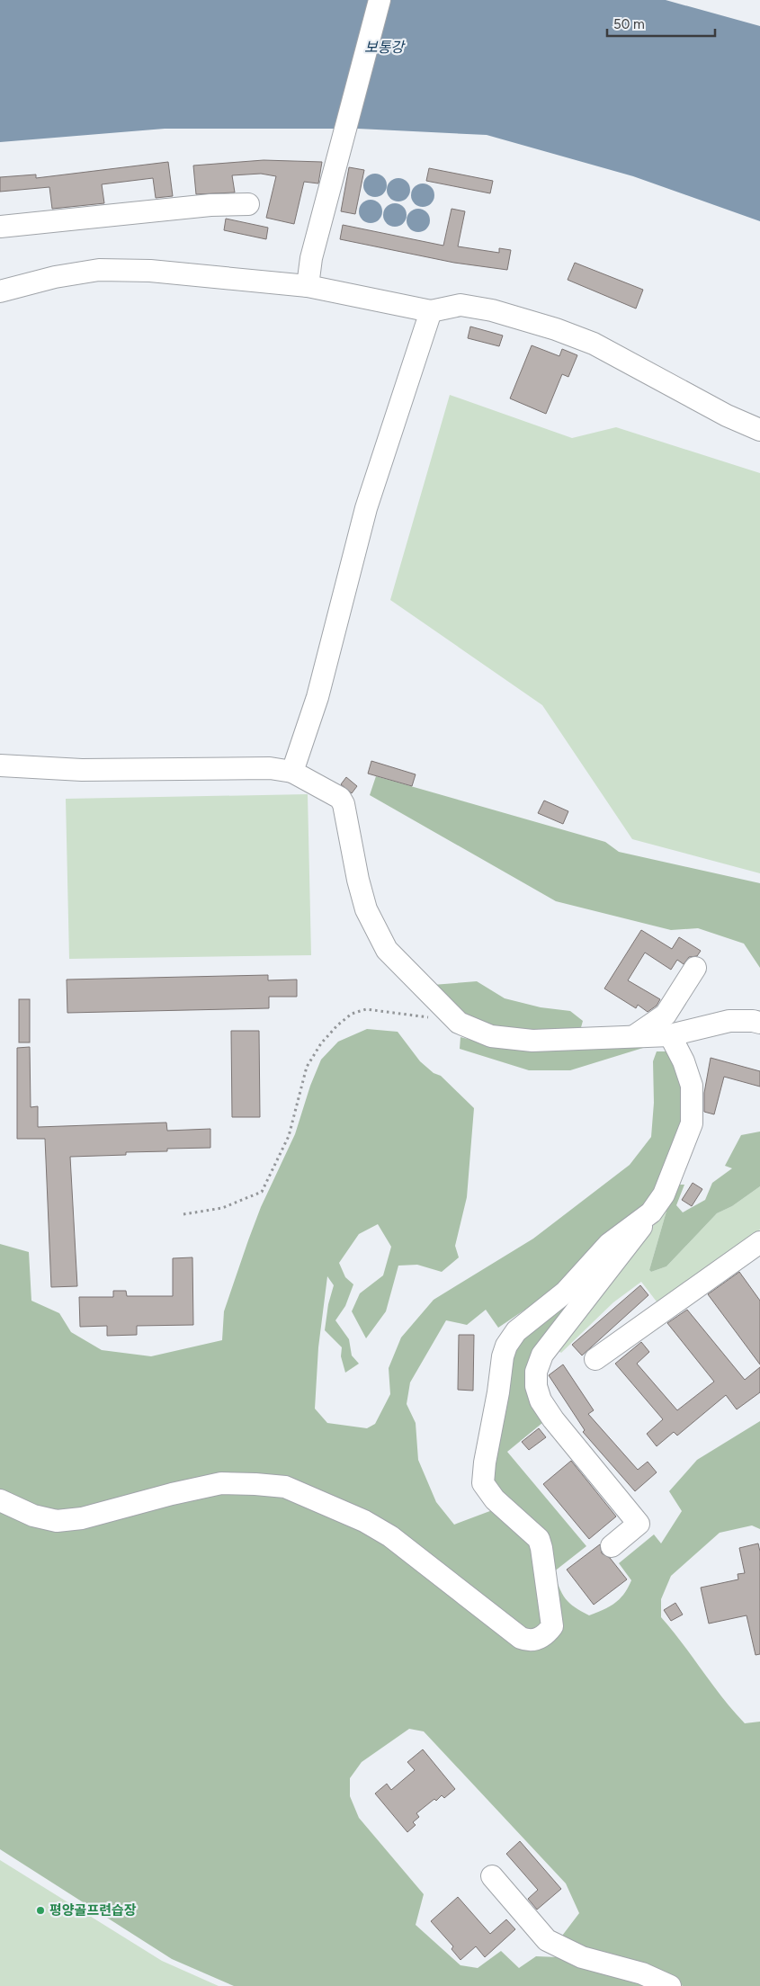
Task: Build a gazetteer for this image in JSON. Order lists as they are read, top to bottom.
{
  "water": ["보통강"],
  "places": ["평양골프련습장"],
  "scale_bar": "50 m"
}
